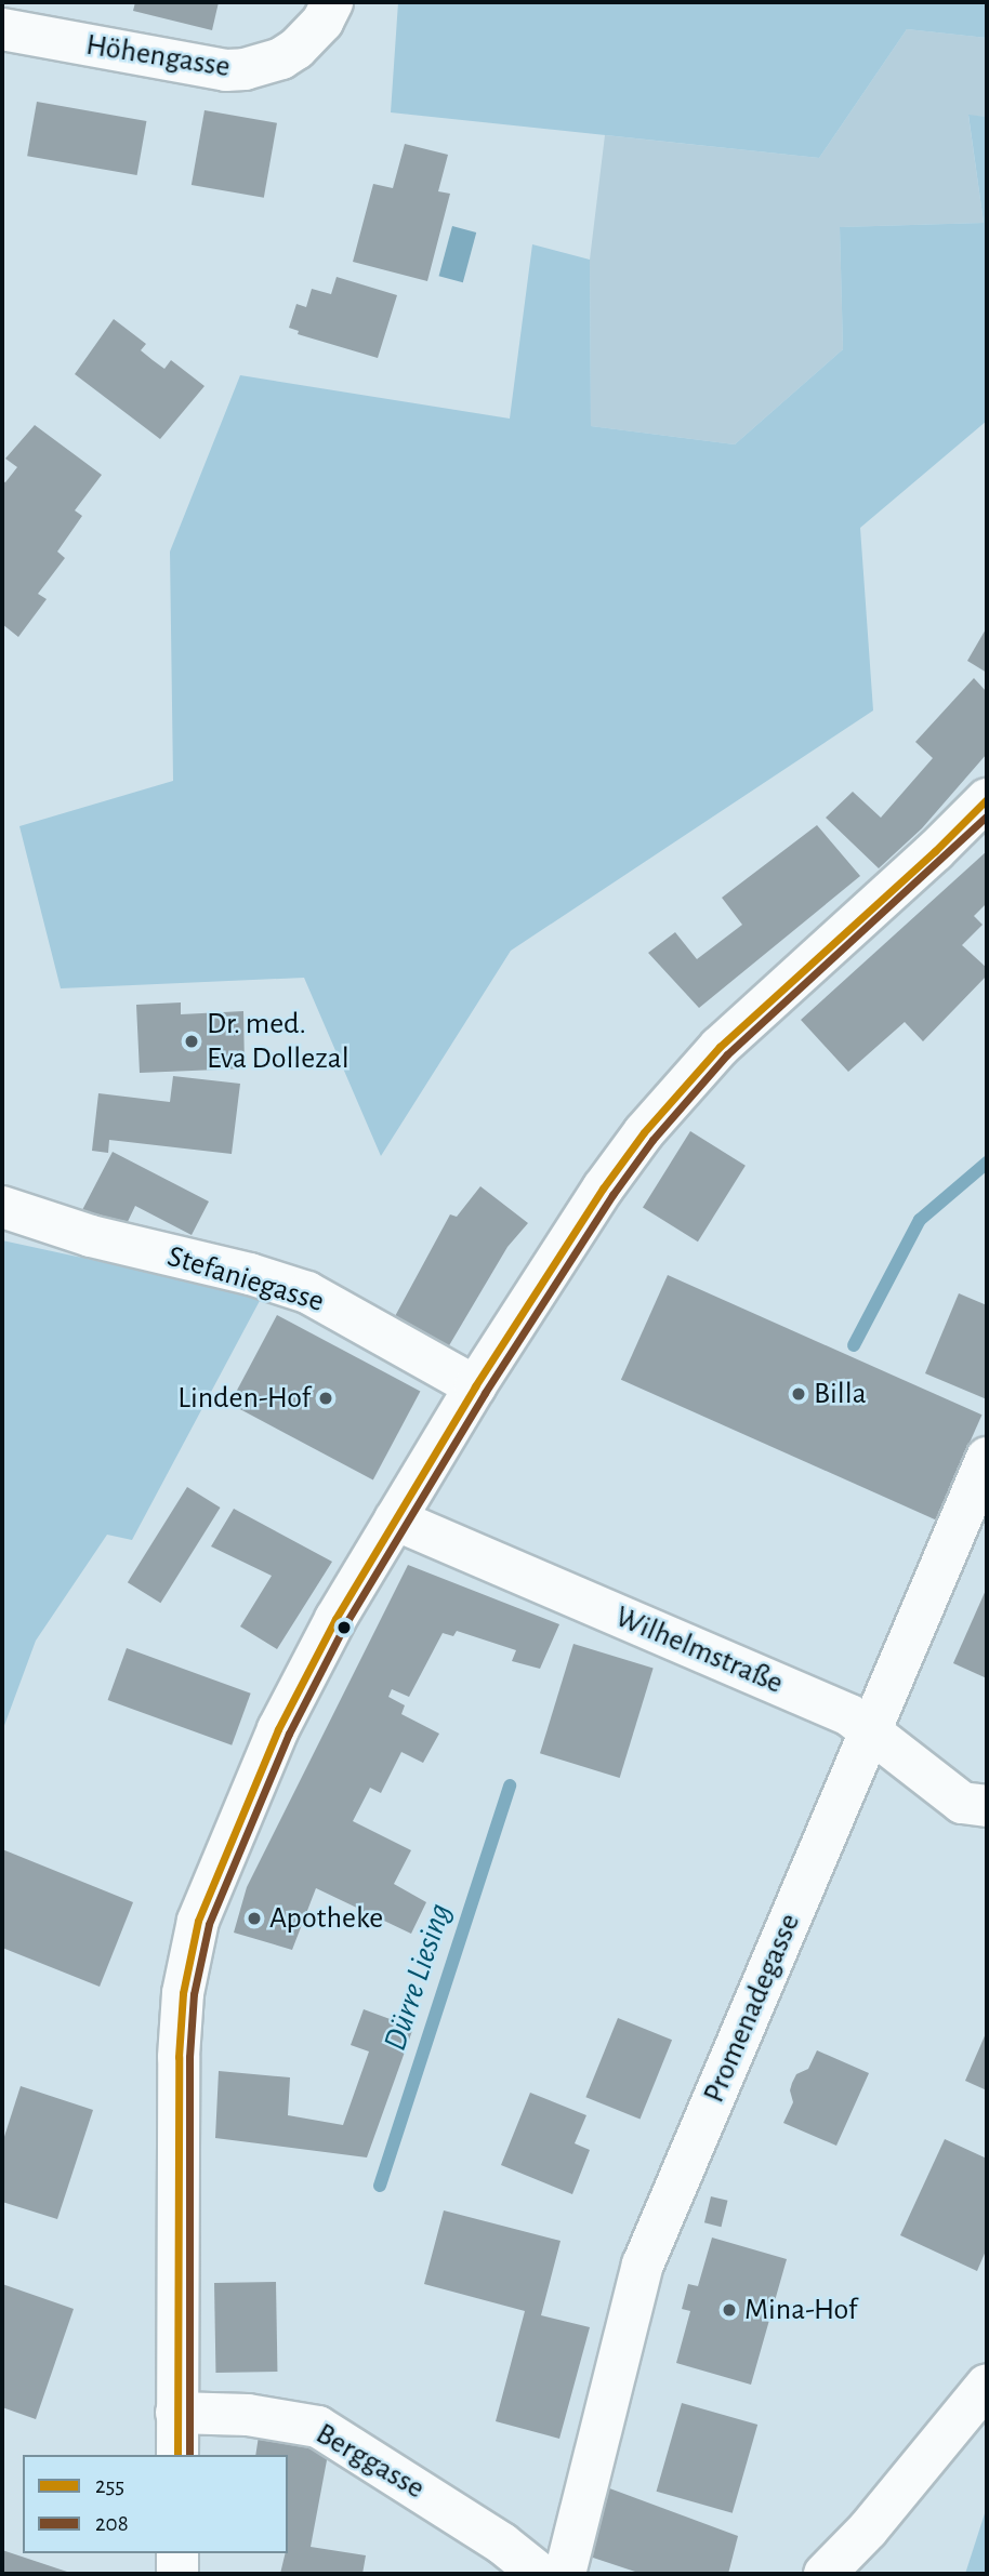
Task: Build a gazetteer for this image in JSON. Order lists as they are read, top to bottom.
{
  "streets": {
    "street": [
      "Höhengasse",
      "Stefaniegasse",
      "Wilhelmstraße",
      "Promenadegasse",
      "Berggasse"
    ]
  },
  "crossings": [
    ["Wilhelmstraße", "Promenadegasse"]
  ],
  "water": ["Dürre Liesing"],
  "places": [
    "Dr. med. Eva Dollezal",
    "Billa",
    "Linden-Hof",
    "Apotheke",
    "Mina-Hof"
  ],
  "lines": ["transit line 255", "transit line 208"],
  "legend": ["255", "208"]
}
